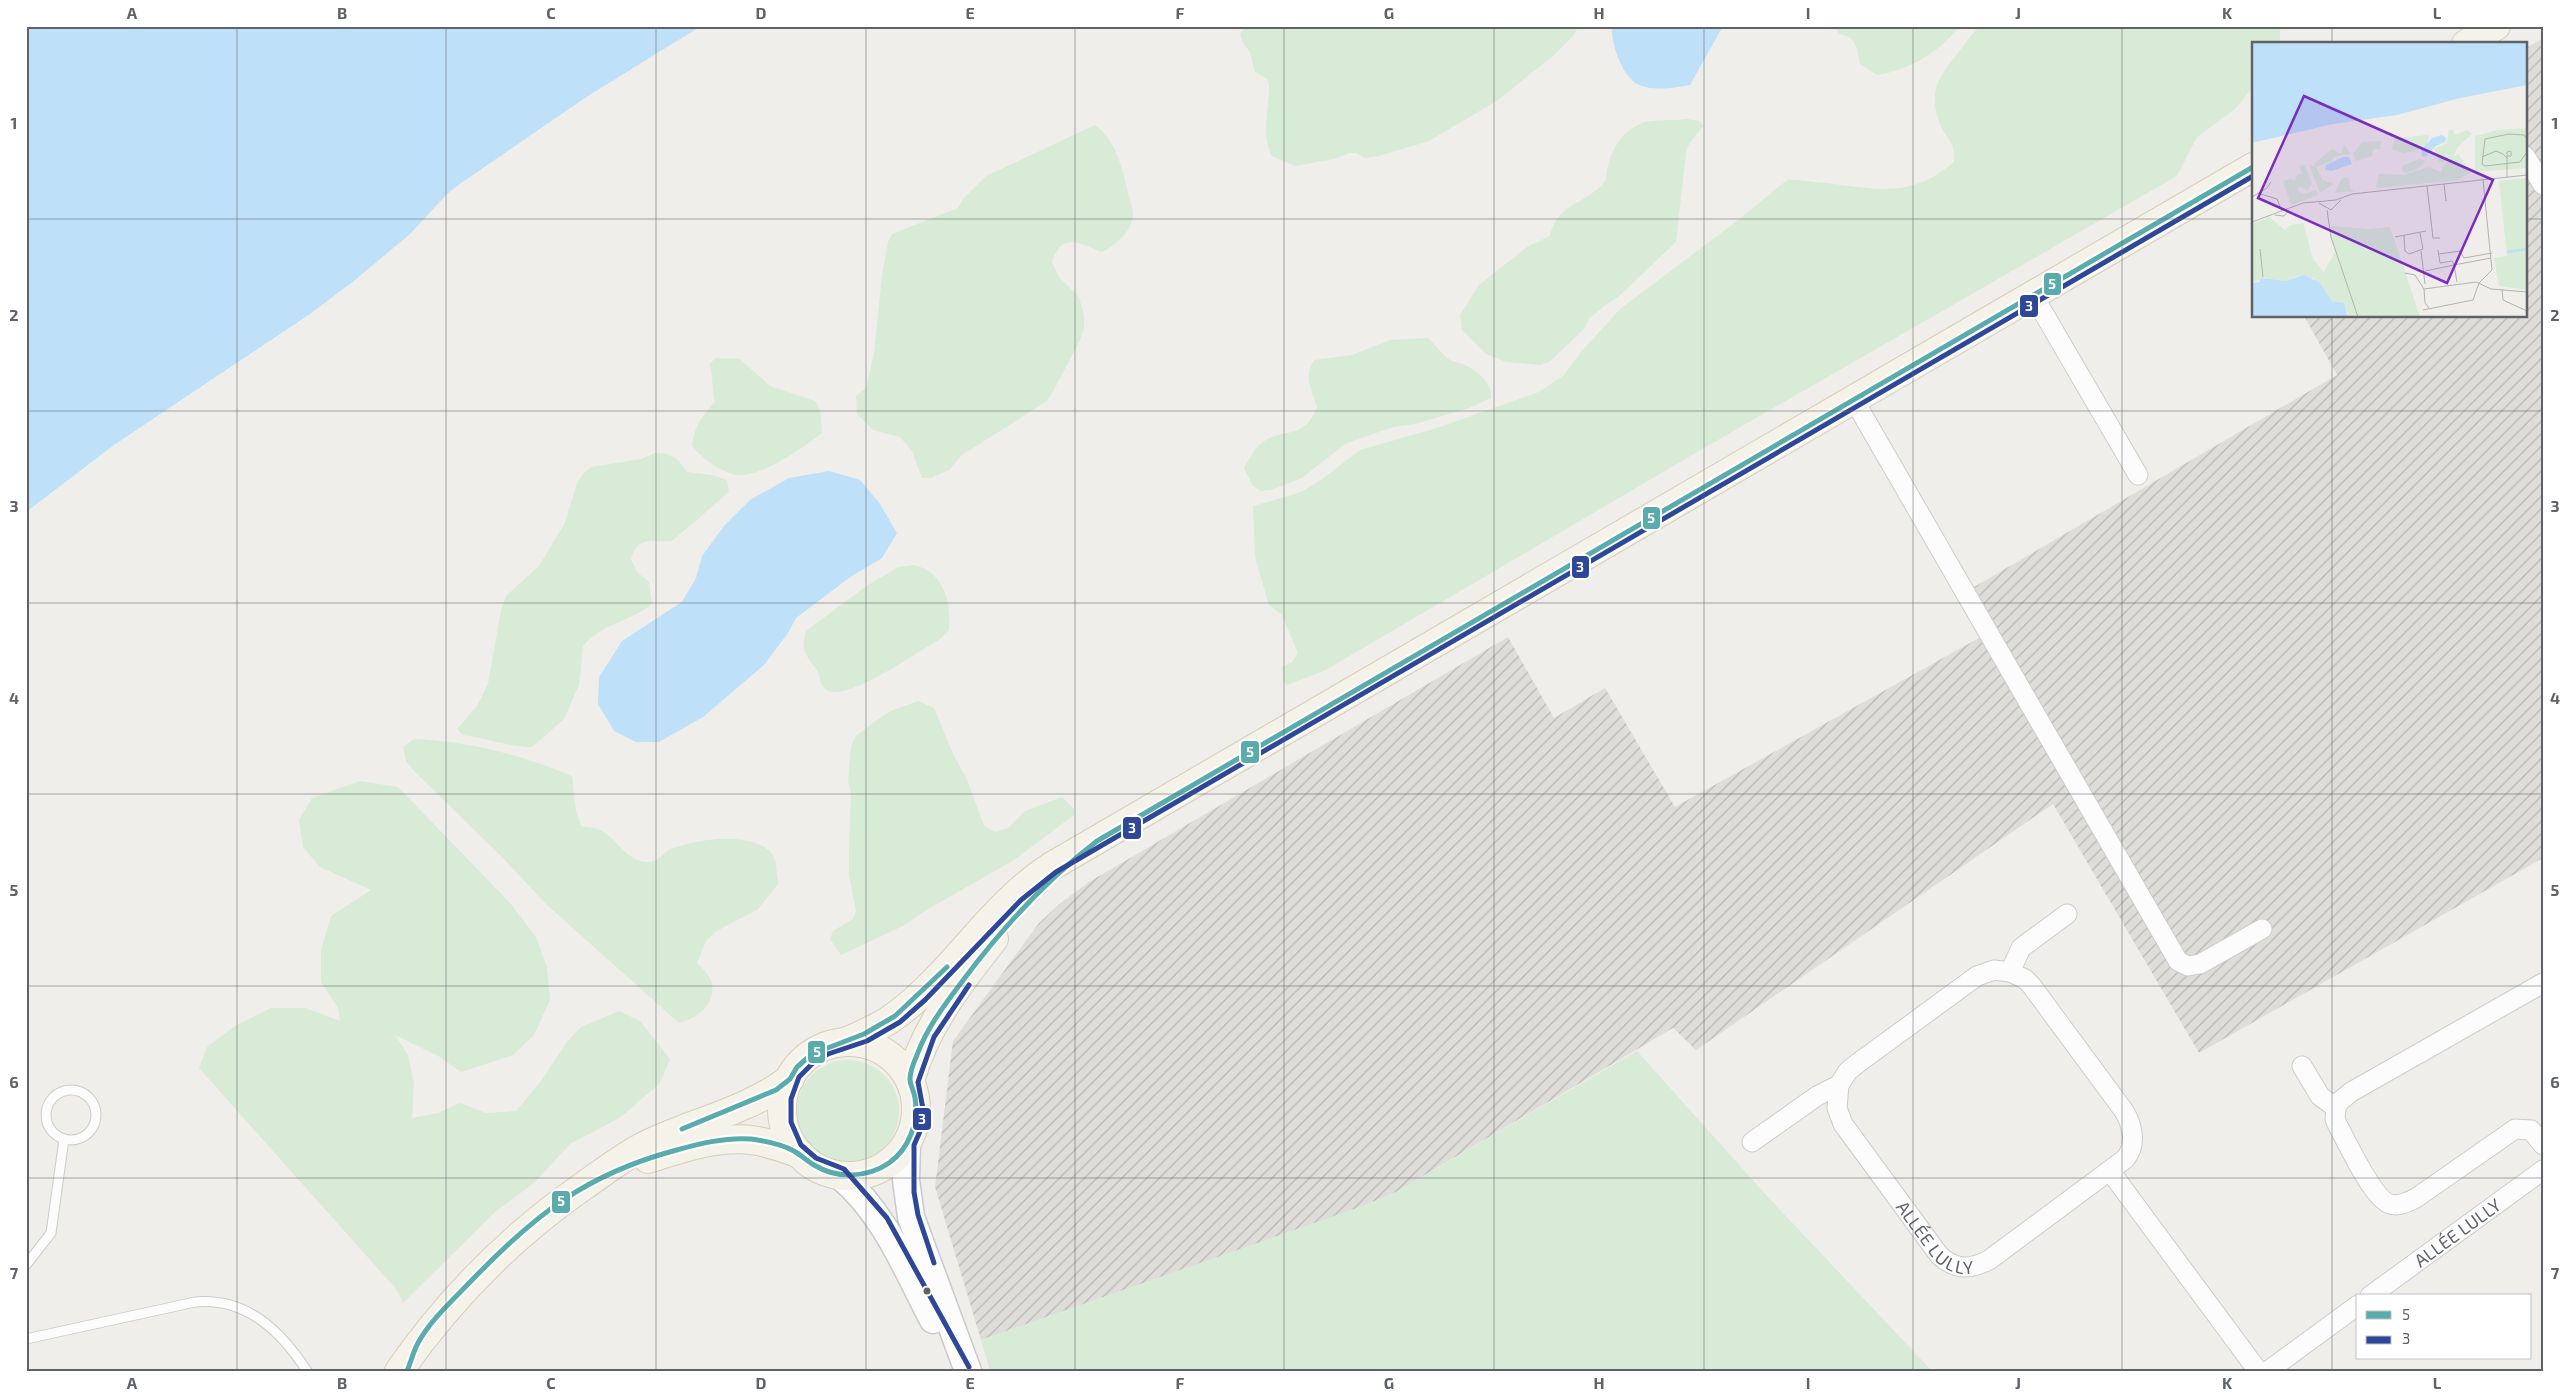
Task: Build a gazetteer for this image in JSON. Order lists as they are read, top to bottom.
{
  "streets": {
    "street": ["ALLÉE LULLY"]
  },
  "lines": ["transit line 5", "transit line 3"],
  "legend": ["5", "3"],
  "grid": {
    "columns": [
      "A",
      "B",
      "C",
      "D",
      "E",
      "F",
      "G",
      "H",
      "I",
      "J",
      "K",
      "L"
    ],
    "rows": [
      "1",
      "2",
      "3",
      "4",
      "5",
      "6",
      "7"
    ]
  }
}
